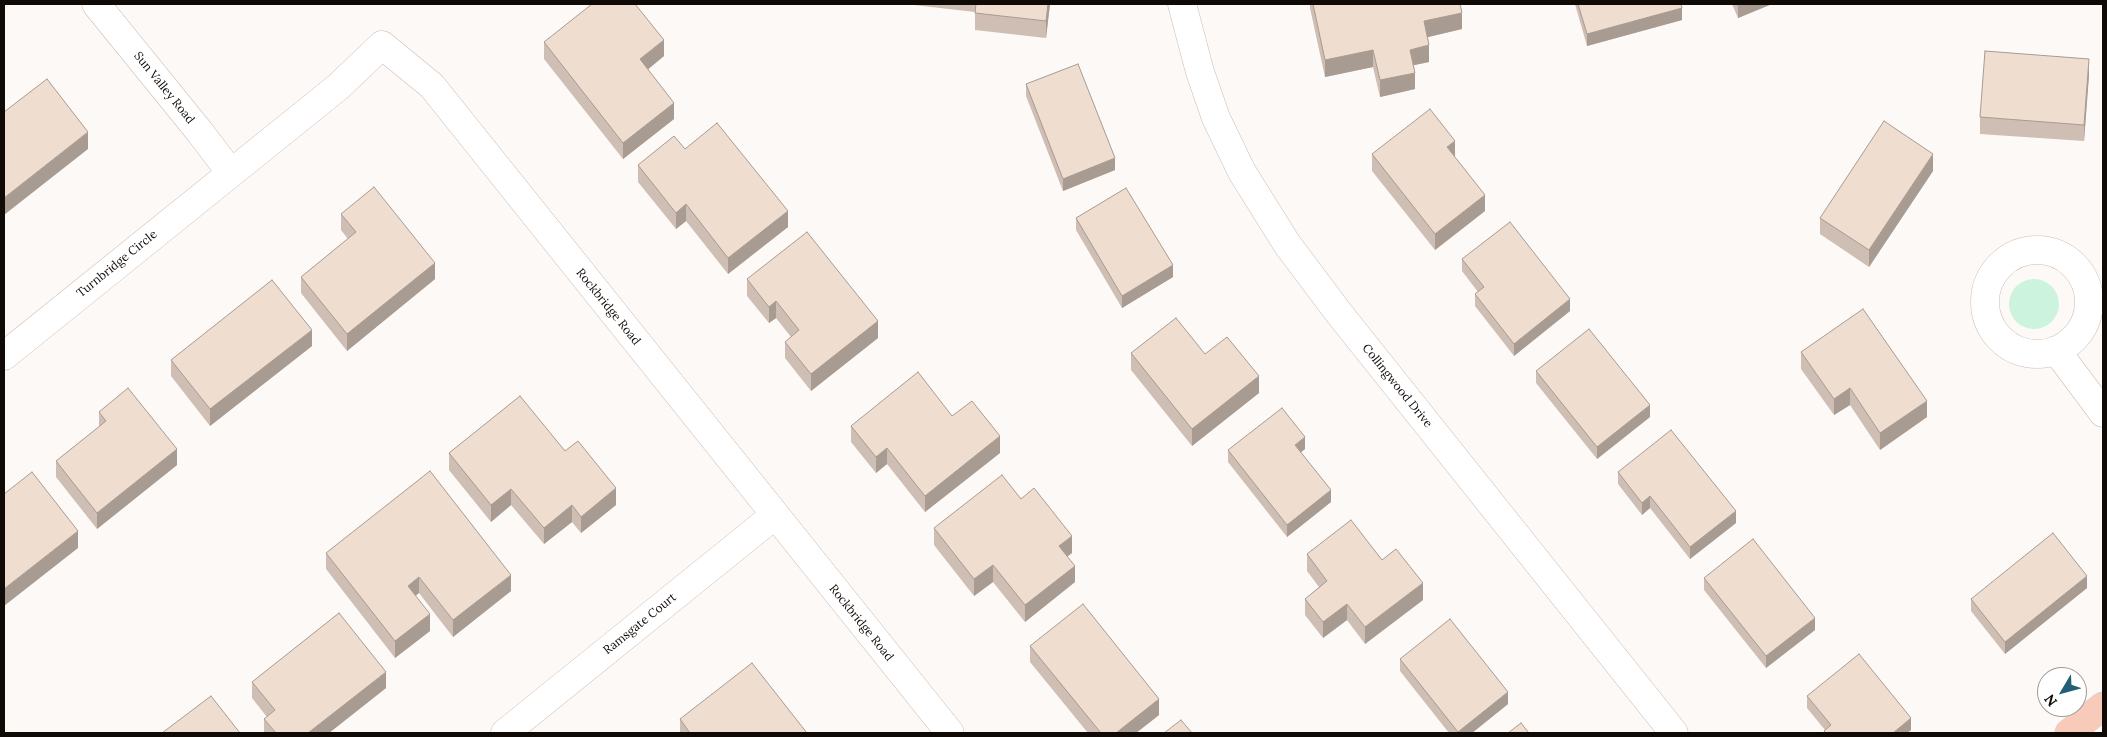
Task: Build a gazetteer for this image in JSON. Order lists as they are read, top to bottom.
{
  "streets": {
    "street": [
      "Sun Valley Road",
      "Turnbridge Circle",
      "Rockbridge Road",
      "Collingwood Drive",
      "Ramsgate Court"
    ]
  },
  "crossings": [
    ["Sun Valley Road", "Turnbridge Circle"],
    ["Sun Valley Road", "Rockbridge Road"],
    ["Turnbridge Circle", "Rockbridge Road"],
    ["Rockbridge Road", "Ramsgate Court"]
  ],
  "north": "bottom left"
}
